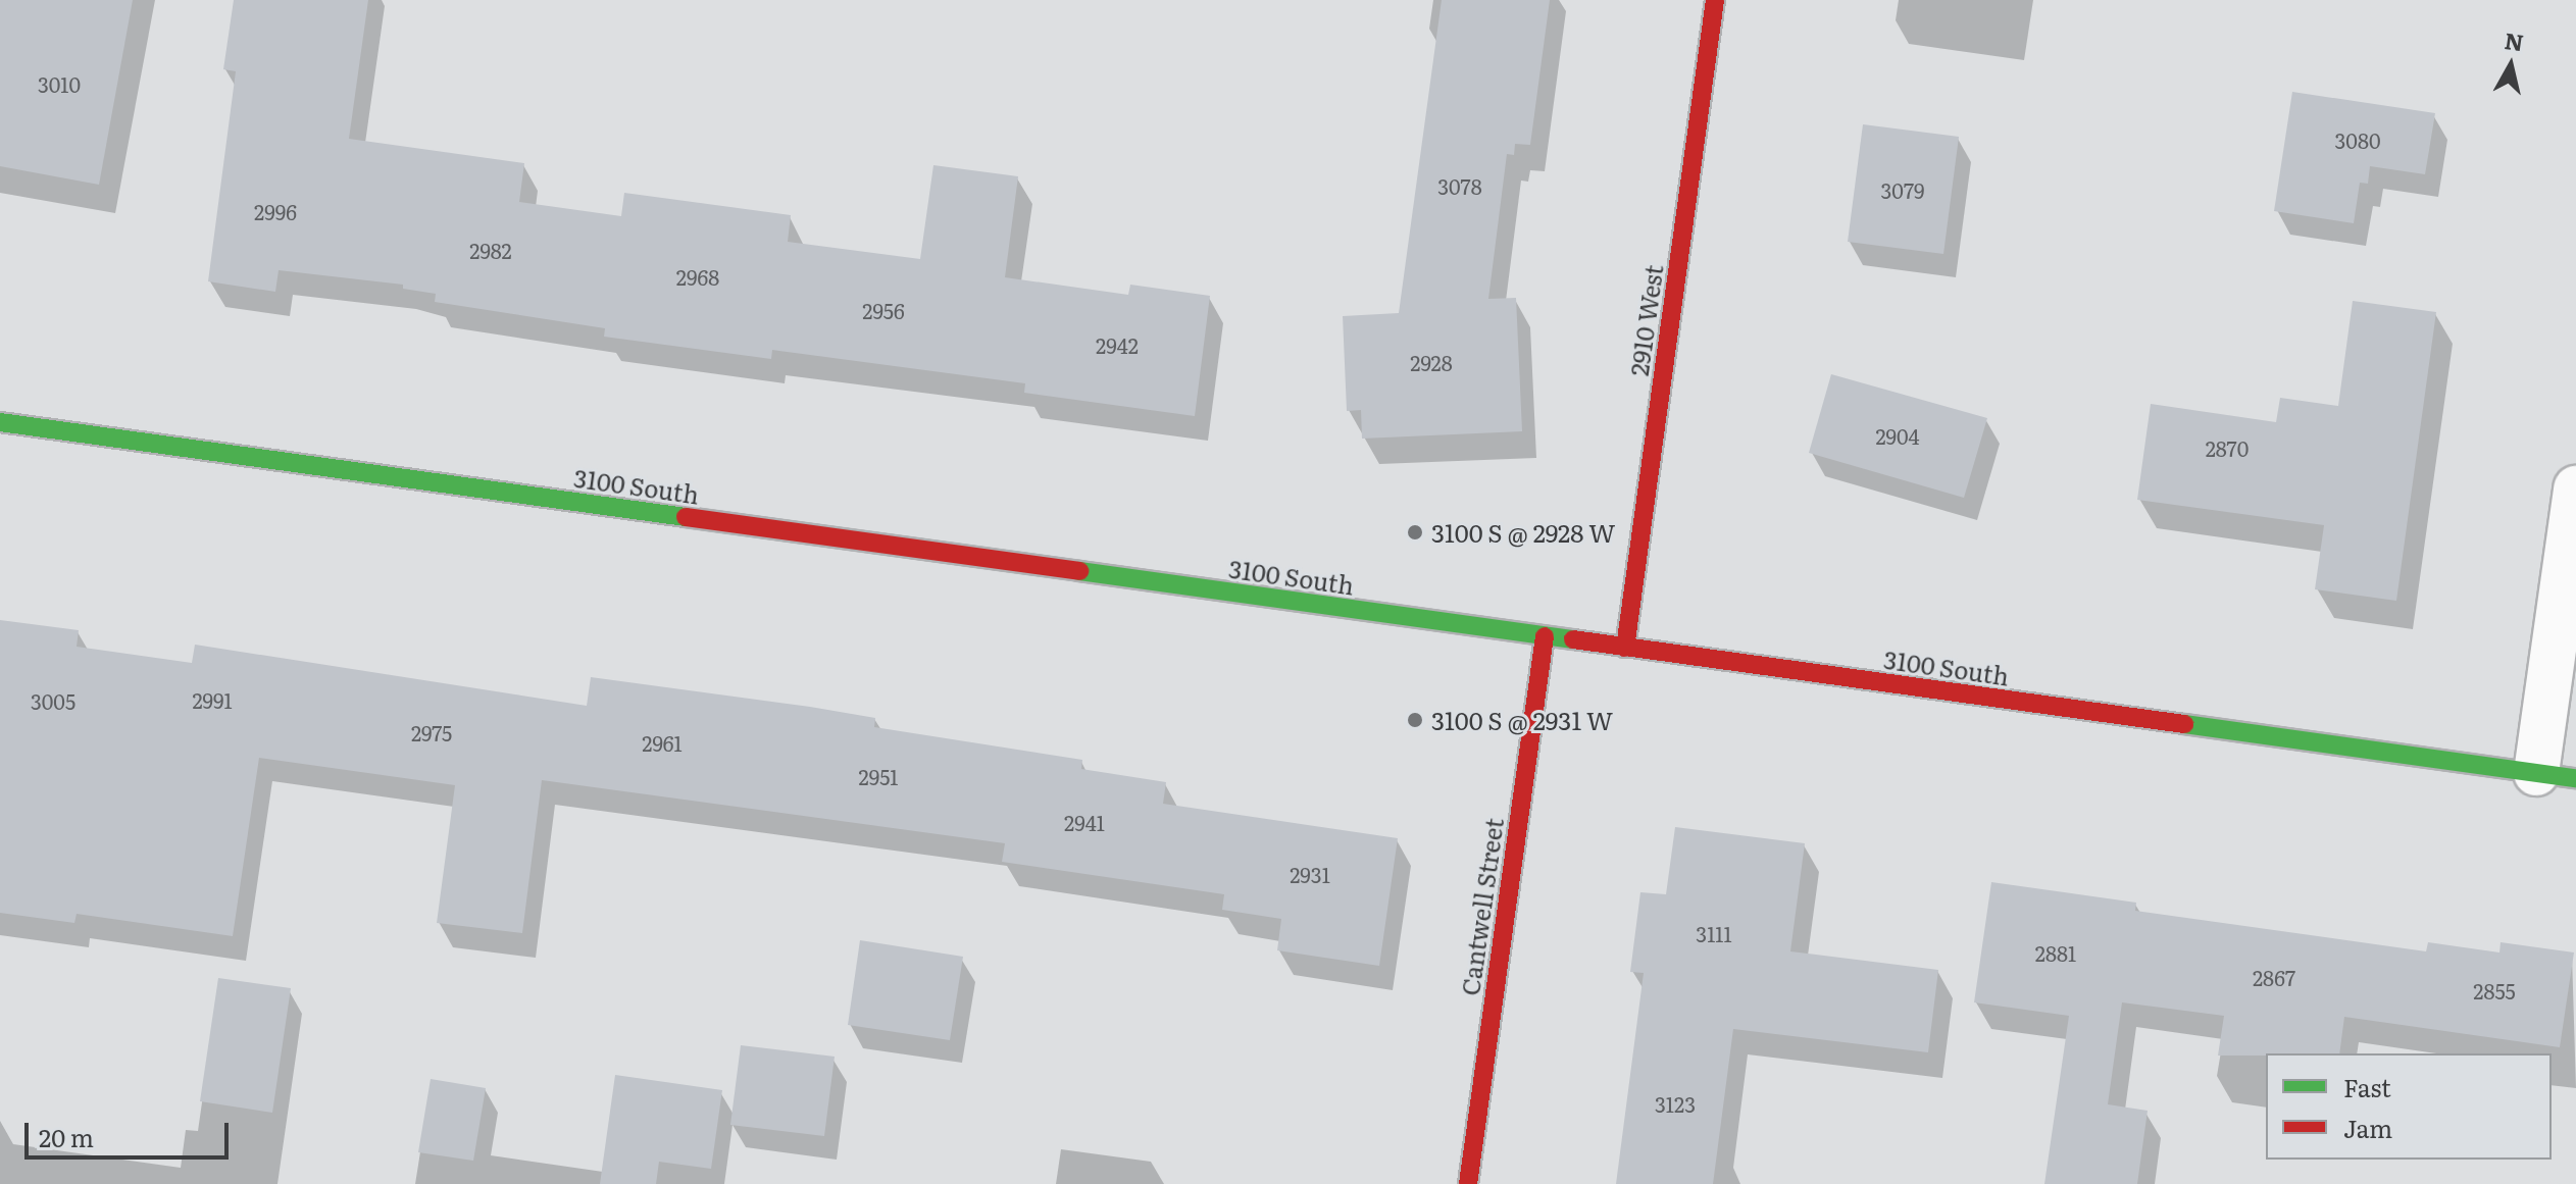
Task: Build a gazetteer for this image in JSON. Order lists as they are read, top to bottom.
{
  "streets": {
    "main road": ["2910 West", "3100 South", "Cantwell Street"]
  },
  "crossings": [
    ["2910 West", "3100 South"],
    ["3100 South", "Cantwell Street"]
  ],
  "places": ["3100 S @ 2928 W", "3100 S @ 2931 W"],
  "house_numbers": [
    "3010",
    "3080",
    "3078",
    "3079",
    "2996",
    "2982",
    "2968",
    "2956",
    "2942",
    "2928",
    "2904",
    "2870",
    "2991",
    "3005",
    "2975",
    "2961",
    "2951",
    "2941",
    "2931",
    "3111",
    "2881",
    "2867",
    "2855",
    "3123"
  ],
  "legend": ["Fast", "Jam"],
  "scale_bar": "20 m",
  "north": "top"
}
